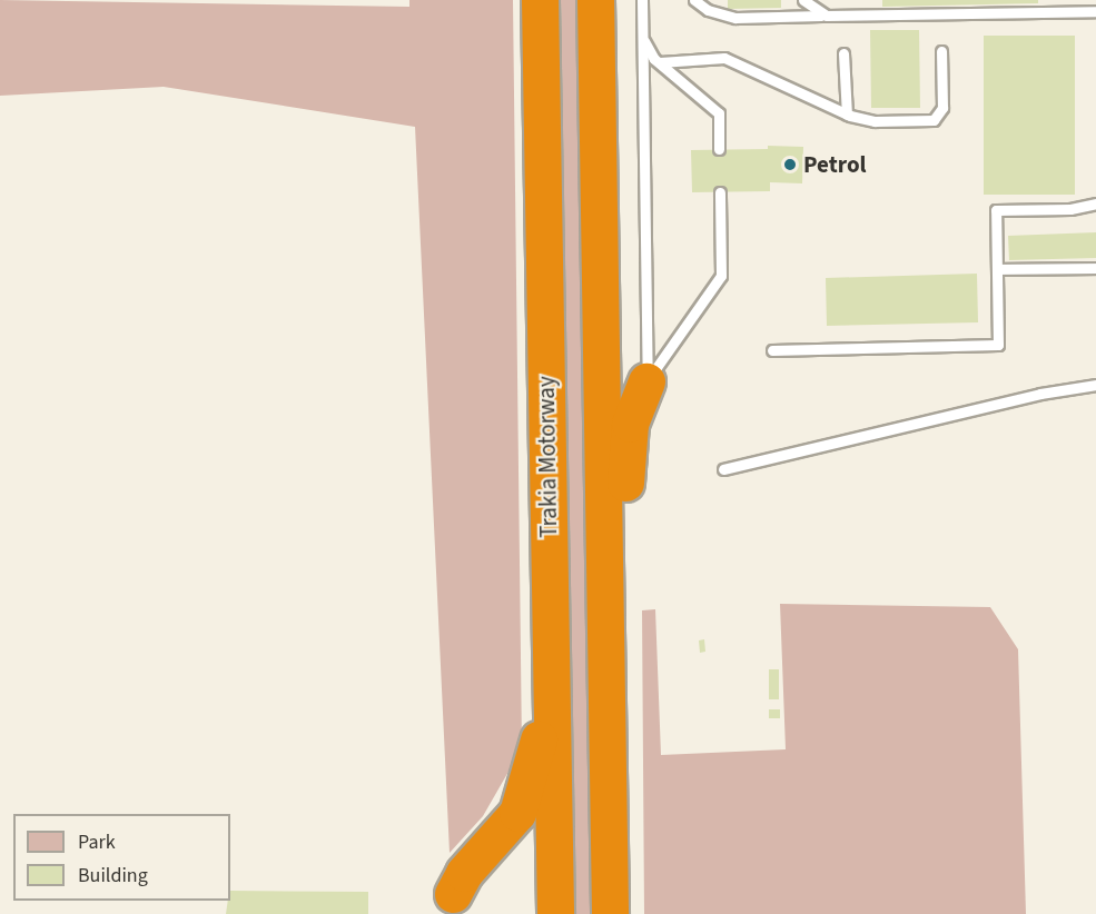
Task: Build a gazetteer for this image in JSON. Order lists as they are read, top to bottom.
{
  "streets": {
    "highway": ["Trakia Motorway"]
  },
  "places": ["Petrol"],
  "legend": ["Park", "Building"]
}
